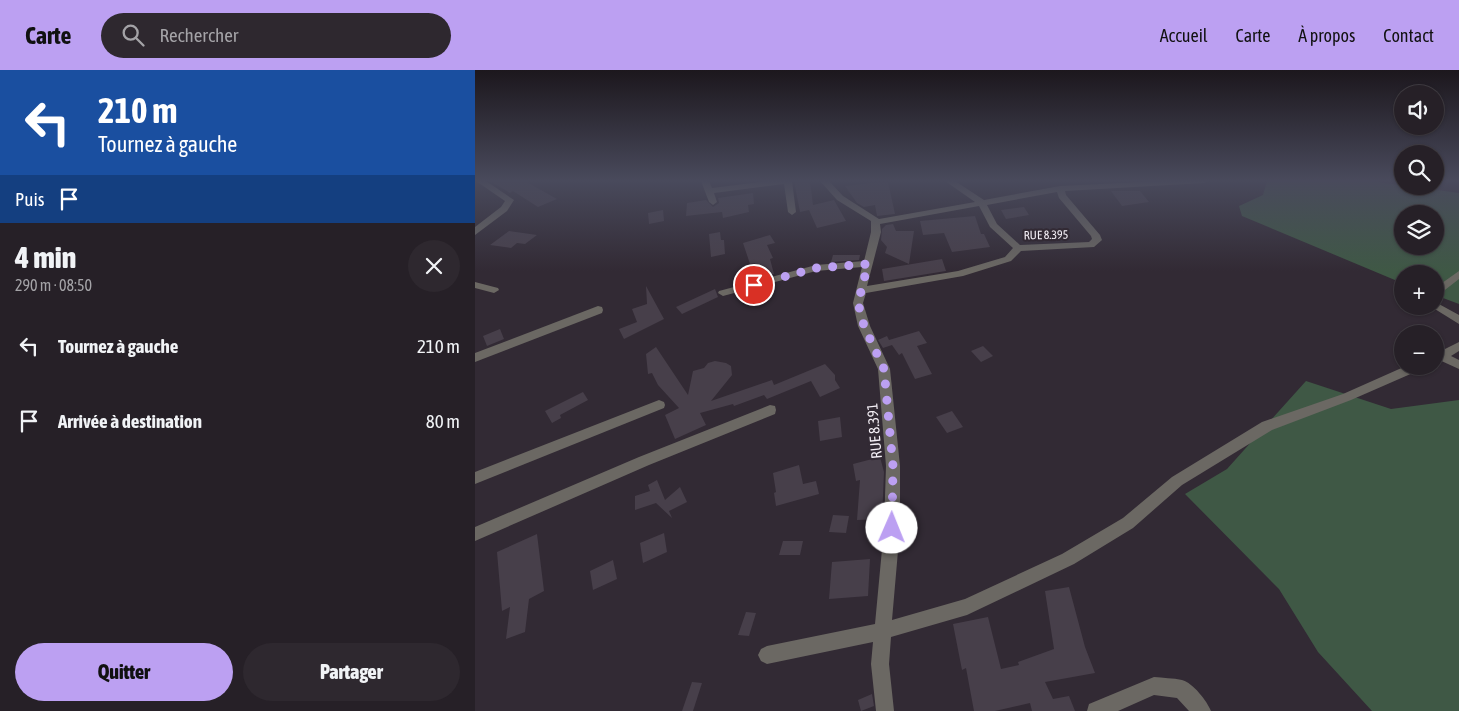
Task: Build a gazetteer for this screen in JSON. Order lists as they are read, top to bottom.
{
  "streets": {
    "street": ["RUE 8.395", "RUE 8.391"]
  },
  "page": {
    "header": "Carte",
    "search": "Rechercher",
    "nav": [
      "Accueil",
      "Carte",
      "À propos",
      "Contact"
    ],
    "turn": ["210 m", "Tournez à gauche"],
    "map_buttons": ["+", "−"],
    "then": "Puis",
    "heading": ["4 min", "290 m · 08:50"],
    "list": [
      {
        "name": "Tournez à gauche",
        "value": "210 m"
      },
      {
        "name": "Arrivée à destination",
        "value": "80 m"
      }
    ],
    "buttons": ["Quitter", "Partager"]
  }
}
